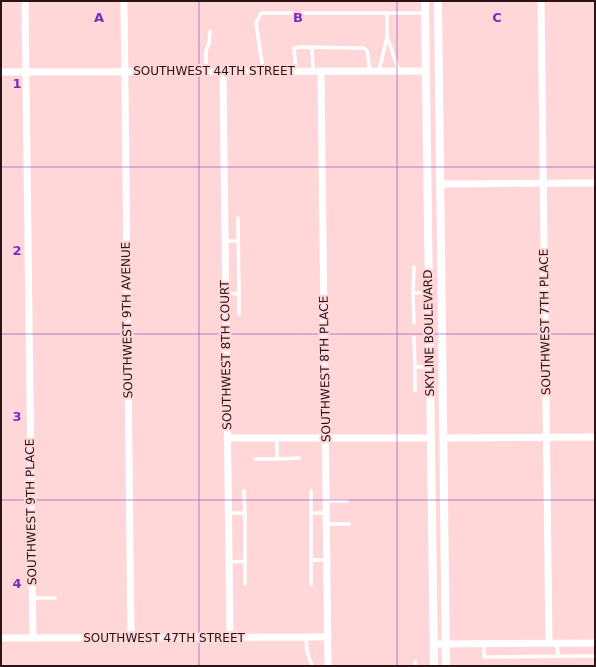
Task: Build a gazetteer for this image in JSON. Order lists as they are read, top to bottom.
{
  "streets": {
    "street": [
      "SOUTHWEST 44TH STREET",
      "SOUTHWEST 9TH AVENUE",
      "SOUTHWEST 7TH PLACE",
      "SKYLINE BOULEVARD",
      "SOUTHWEST 8TH COURT",
      "SOUTHWEST 8TH PLACE",
      "SOUTHWEST 9TH PLACE",
      "SOUTHWEST 47TH STREET"
    ]
  },
  "crossings": [
    ["SOUTHWEST 44TH STREET", "SOUTHWEST 9TH AVENUE"],
    ["SOUTHWEST 44TH STREET", "SKYLINE BOULEVARD"],
    ["SOUTHWEST 44TH STREET", "SOUTHWEST 8TH COURT"],
    ["SOUTHWEST 44TH STREET", "SOUTHWEST 8TH PLACE"],
    ["SOUTHWEST 44TH STREET", "SOUTHWEST 9TH PLACE"],
    ["SOUTHWEST 9TH AVENUE", "SOUTHWEST 47TH STREET"],
    ["SOUTHWEST 8TH COURT", "SOUTHWEST 47TH STREET"],
    ["SOUTHWEST 8TH PLACE", "SOUTHWEST 47TH STREET"],
    ["SOUTHWEST 9TH PLACE", "SOUTHWEST 47TH STREET"]
  ],
  "grid": {
    "columns": ["A", "B", "C"],
    "rows": [
      "1",
      "2",
      "3",
      "4"
    ]
  }
}
